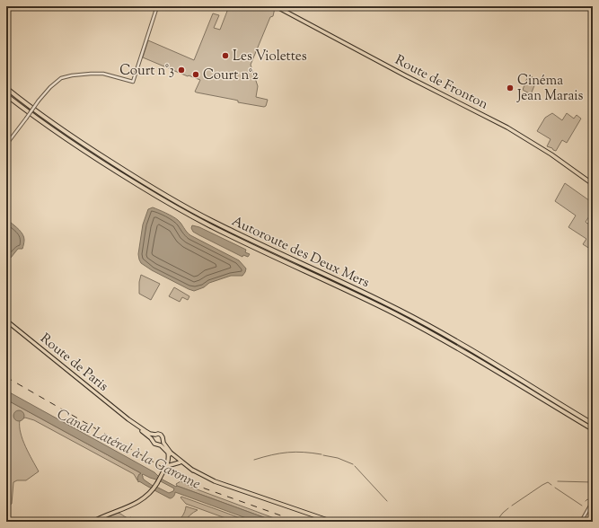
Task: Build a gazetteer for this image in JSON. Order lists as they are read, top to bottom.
{
  "streets": {
    "highway": ["Autoroute des Deux Mers"],
    "main road": ["Route de Fronton", "Route de Paris"]
  },
  "water": ["Canal Latéral à la Garonne"],
  "places": [
    "Les Violettes",
    "Court n°3",
    "Court n°2",
    "Cinéma Jean Marais"
  ]
}
